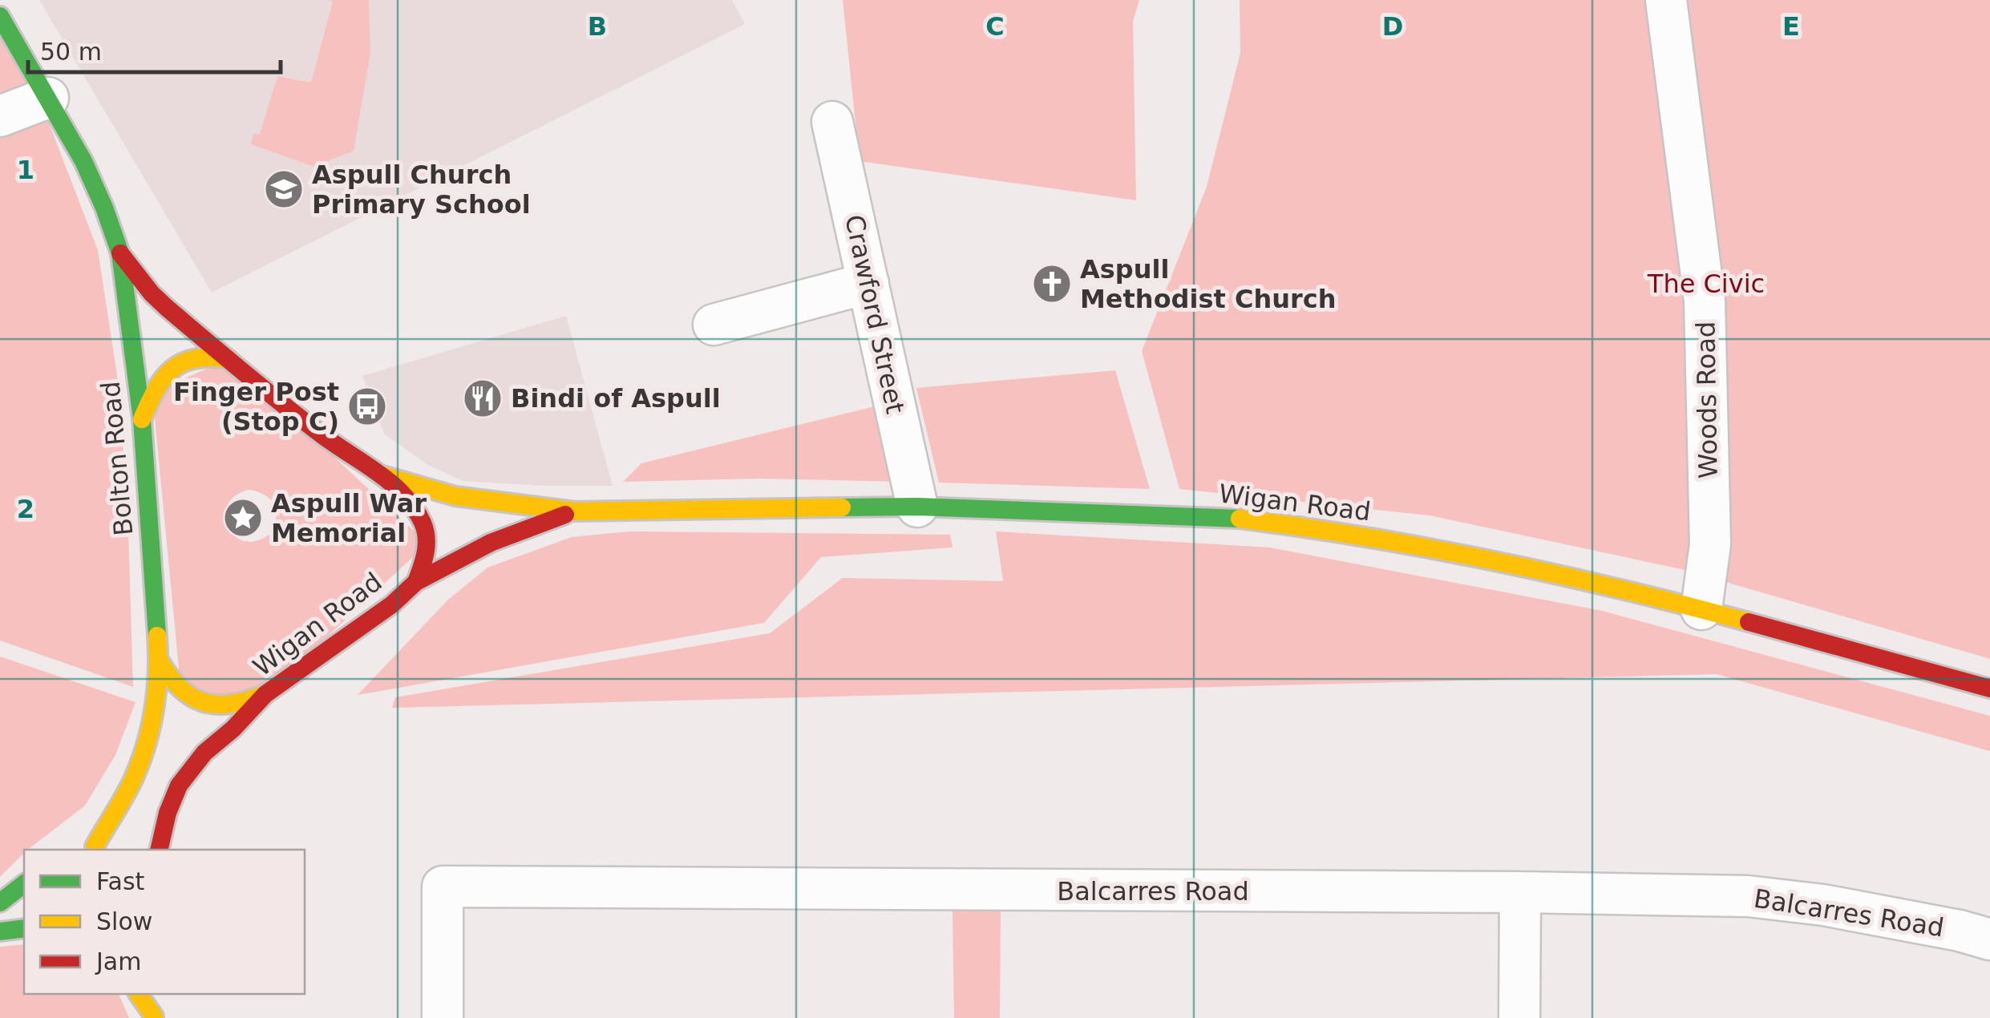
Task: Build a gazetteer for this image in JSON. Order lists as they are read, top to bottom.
{
  "streets": {
    "main road": ["Bolton Road", "Wigan Road"],
    "street": ["Crawford Street", "Woods Road", "Balcarres Road"]
  },
  "crossings": [
    ["Crawford Street", "Wigan Road"],
    ["Woods Road", "Wigan Road"],
    ["Bolton Road", "Wigan Road"]
  ],
  "parks": ["The Civic"],
  "places": {
    "school or university": ["Aspull Church Primary School"],
    "church": ["Aspull Methodist Church"],
    "restaurant": ["Bindi of Aspull"],
    "bus stop": ["Finger Post (Stop C)"],
    "place": ["Aspull War Memorial"]
  },
  "legend": ["Fast", "Slow", "Jam"],
  "scale_bar": "50 m",
  "grid": {
    "columns": [
      "B",
      "C",
      "D",
      "E"
    ],
    "rows": ["1", "2"]
  }
}
